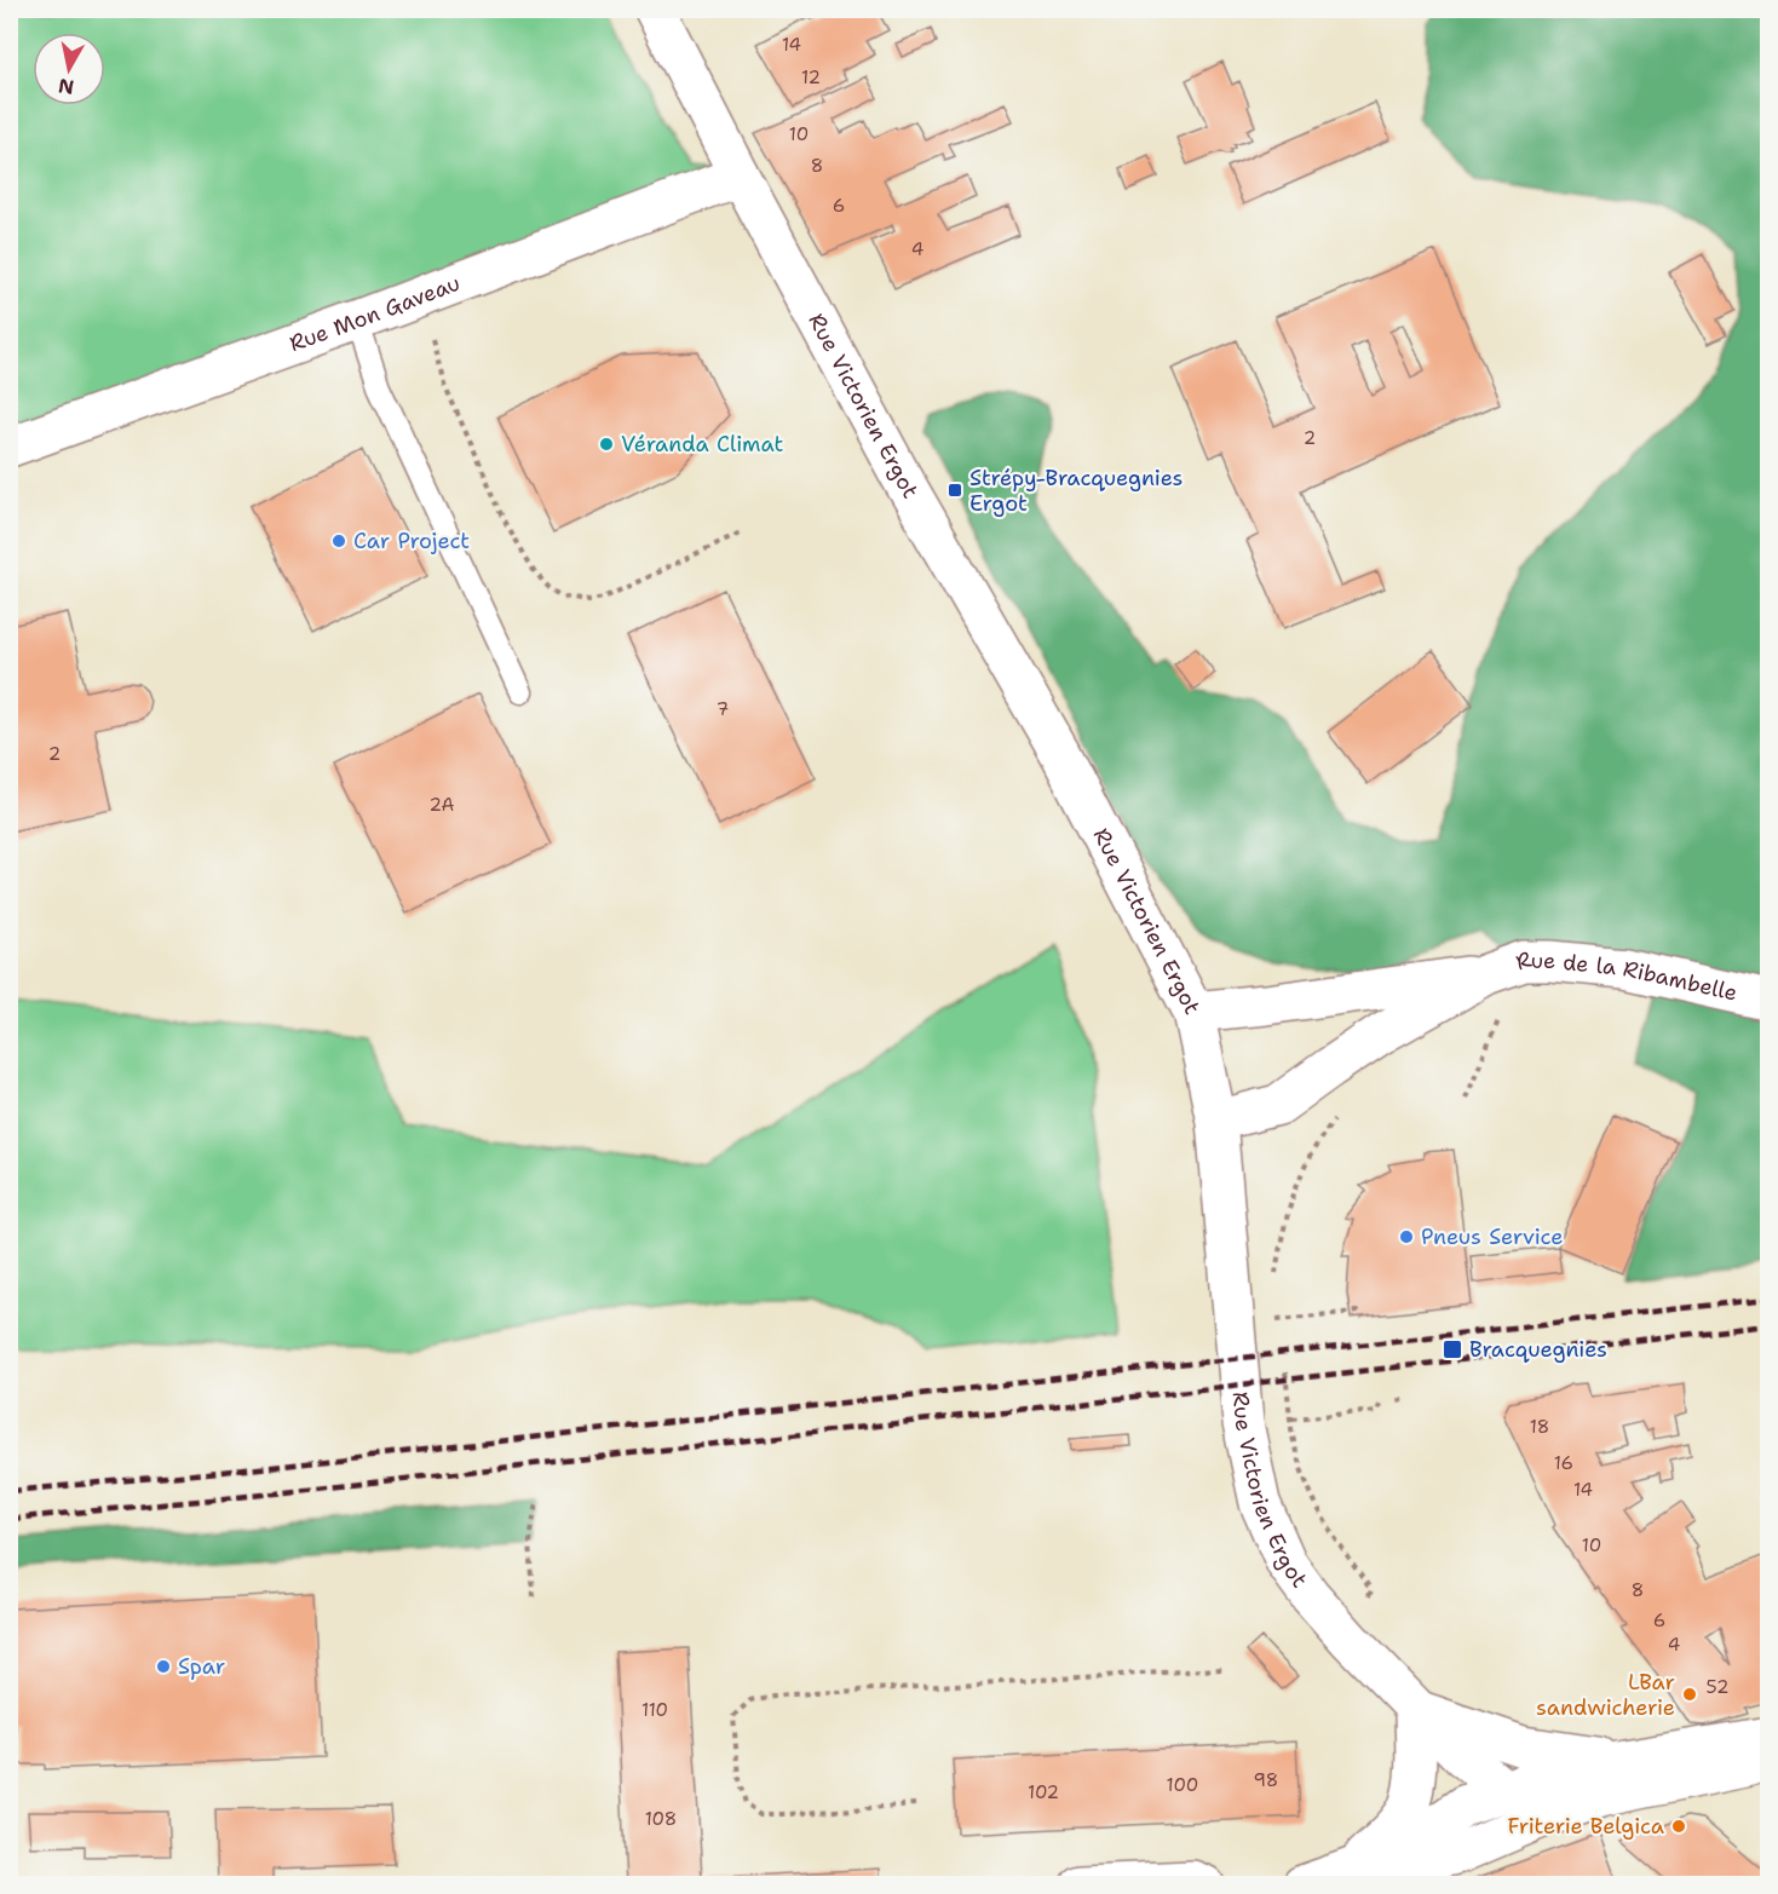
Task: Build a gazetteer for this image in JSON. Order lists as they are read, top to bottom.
{
  "streets": {
    "street": ["Rue Mon Gaveau", "Rue Victorien Ergot", "Rue de la Ribambelle"]
  },
  "crossings": [
    ["Rue Mon Gaveau", "Rue Victorien Ergot"]
  ],
  "places": {
    "other": [
      "Véranda Climat",
      "Car Project",
      "Pneus Service",
      "Spar",
      "LBar sandwicherie",
      "Friterie Belgica"
    ],
    "transit": ["Strépy-Bracquegnies Ergot", "Bracquegnies"]
  },
  "house_numbers": [
    "14",
    "12",
    "10",
    "8",
    "6",
    "4",
    "2",
    "7",
    "2",
    "2A",
    "18",
    "16",
    "14",
    "10",
    "8",
    "6",
    "4",
    "52",
    "110",
    "98",
    "100",
    "102",
    "108"
  ],
  "north": "bottom"
}
